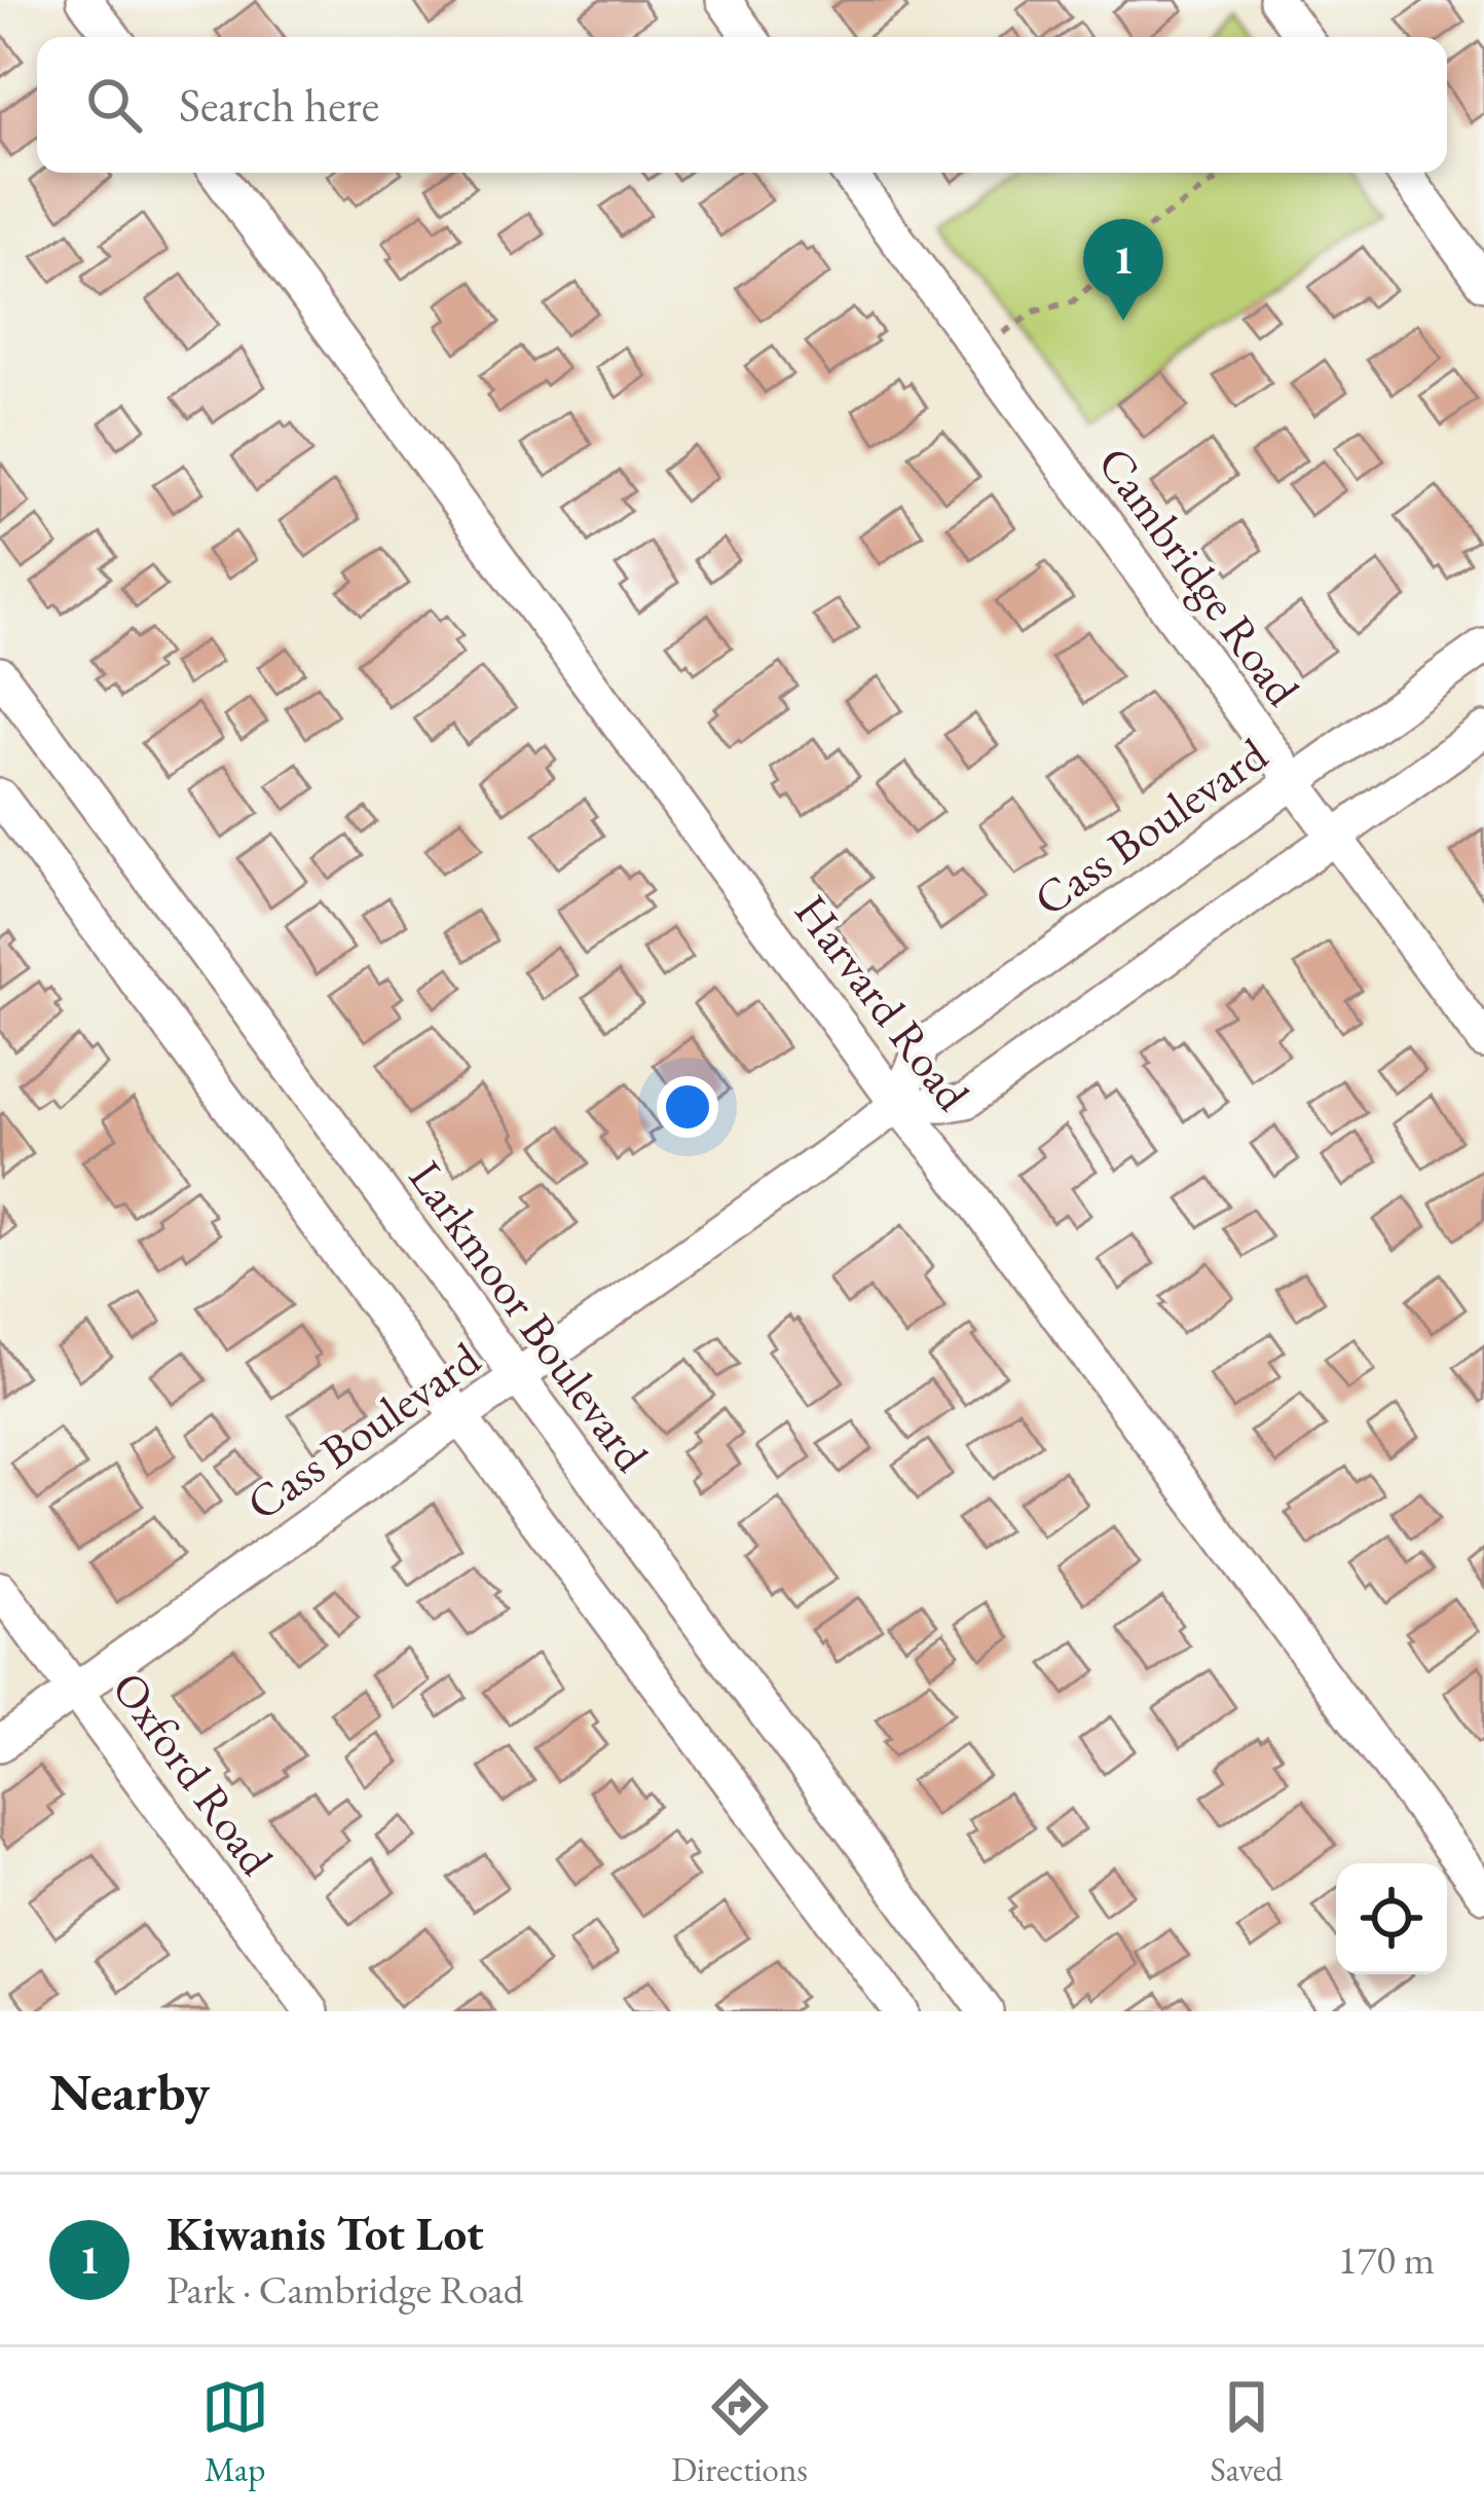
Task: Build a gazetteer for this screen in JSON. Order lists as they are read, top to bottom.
{
  "streets": {
    "street": [
      "Cambridge Road",
      "Cass Boulevard",
      "Harvard Road",
      "Larkmoor Boulevard",
      "Oxford Road"
    ]
  },
  "crossings": [
    ["Cambridge Road", "Cass Boulevard"],
    ["Cass Boulevard", "Harvard Road"],
    ["Cass Boulevard", "Larkmoor Boulevard"],
    ["Cass Boulevard", "Oxford Road"]
  ],
  "page": {
    "search": "Search here",
    "pins": "1",
    "heading": "Nearby",
    "list": [
      {
        "mark": "1",
        "name": "Kiwanis Tot Lot",
        "note": "Park · Cambridge Road",
        "value": "170 m"
      }
    ],
    "nav": ["Map", "Directions", "Saved"]
  }
}
